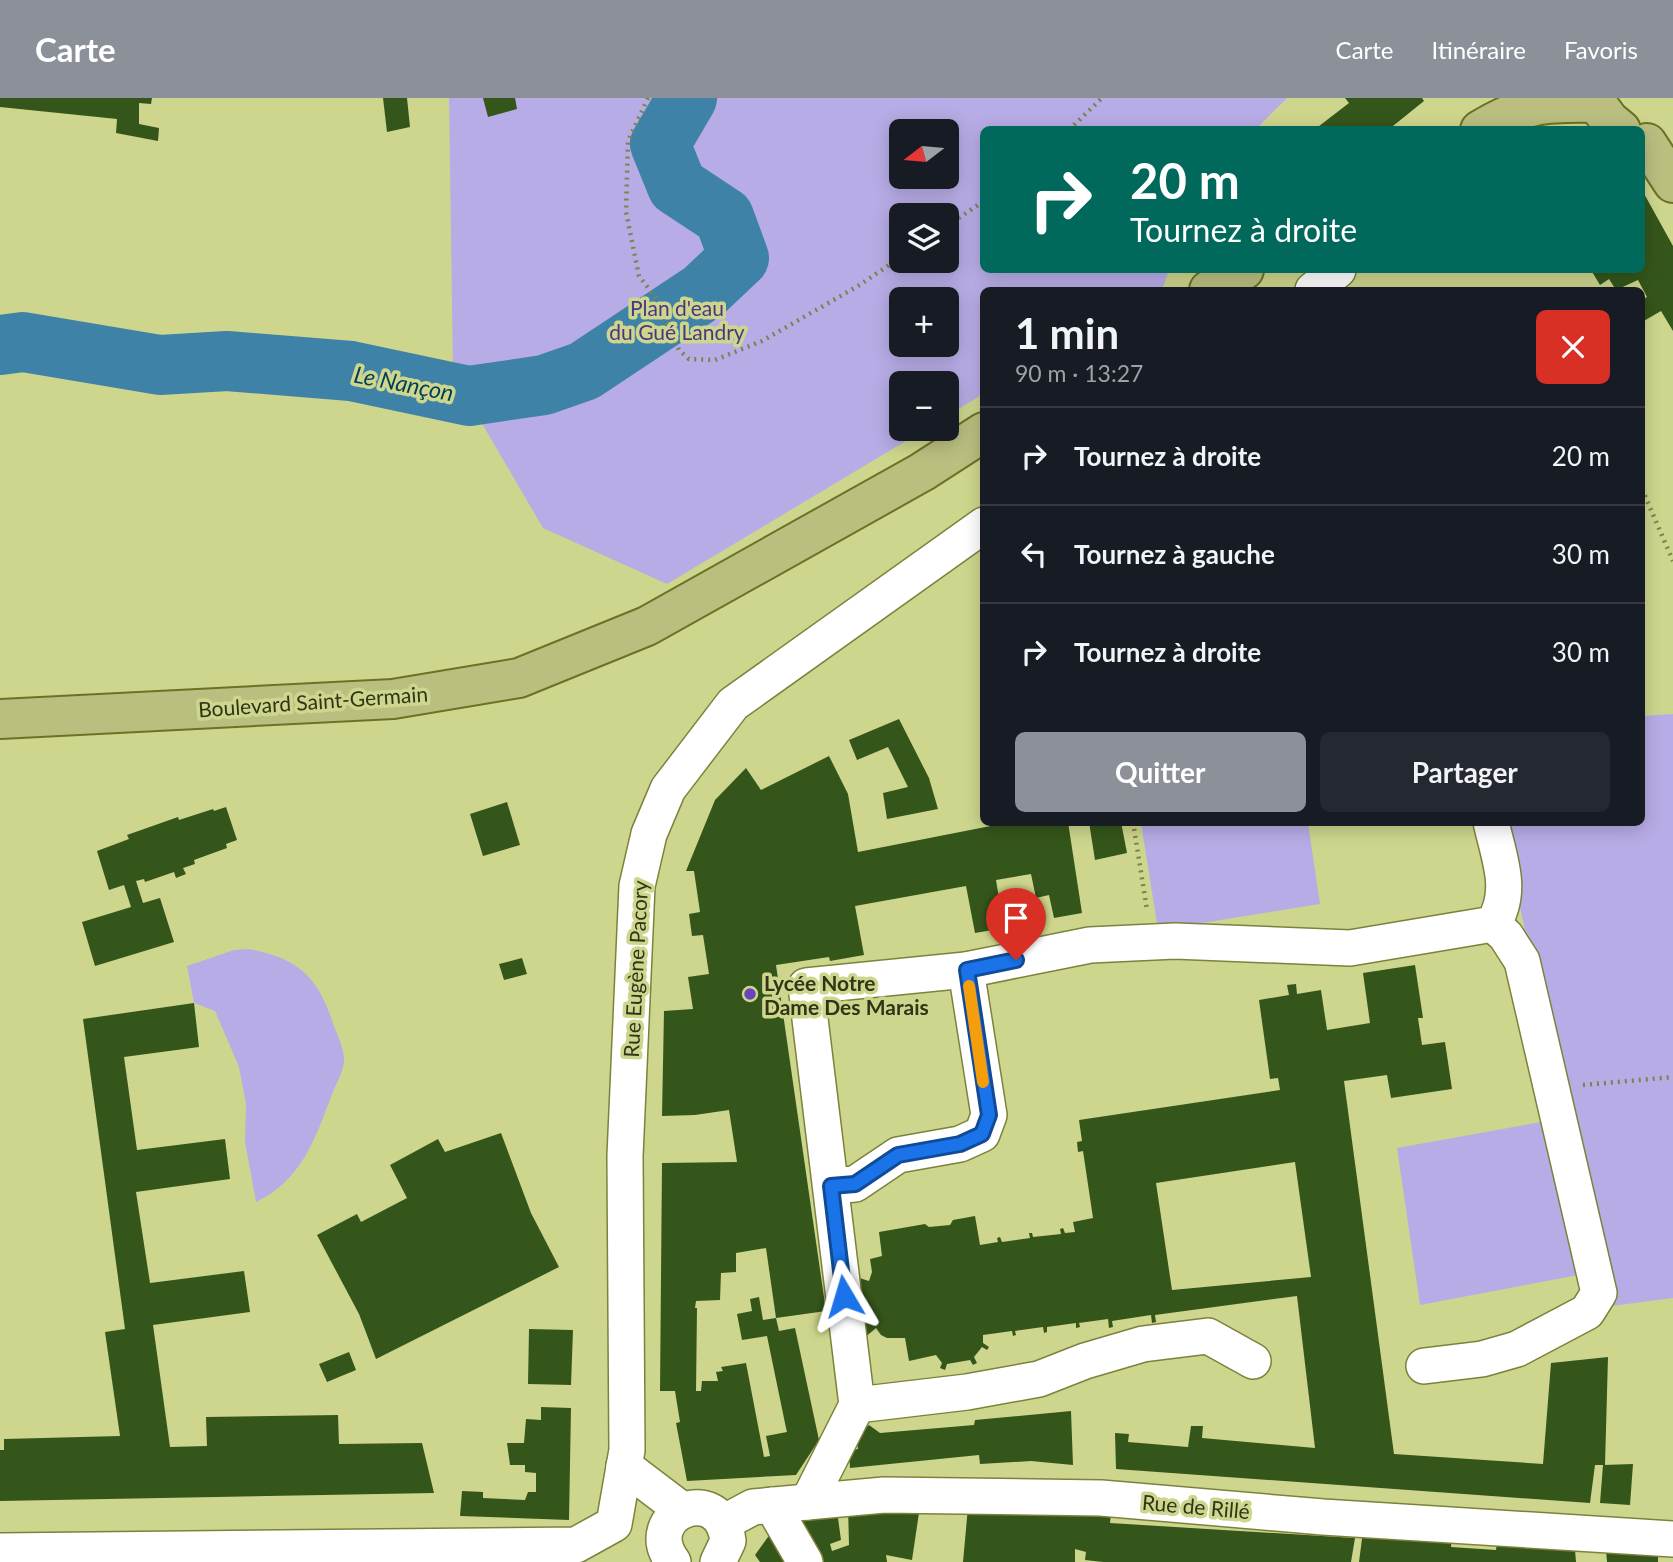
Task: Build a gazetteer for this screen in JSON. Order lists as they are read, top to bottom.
{
  "streets": {
    "main road": ["Boulevard Saint-Germain"],
    "street": ["Rue Eugène Pacory", "Rue de Rillé"]
  },
  "water": ["Le Nançon"],
  "parks": ["Plan d'eau du Gué Landry"],
  "places": ["Lycée Notre Dame Des Marais"],
  "north": "left",
  "page": {
    "header": "Carte",
    "nav": ["Carte", "Itinéraire", "Favoris"],
    "map_buttons": ["+", "−"],
    "turn": ["20 m", "Tournez à droite"],
    "heading": ["1 min", "90 m · 13:27"],
    "list": [
      {
        "name": "Tournez à droite",
        "value": "20 m"
      },
      {
        "name": "Tournez à gauche",
        "value": "30 m"
      },
      {
        "name": "Tournez à droite",
        "value": "30 m"
      }
    ],
    "buttons": ["Quitter", "Partager"]
  }
}
